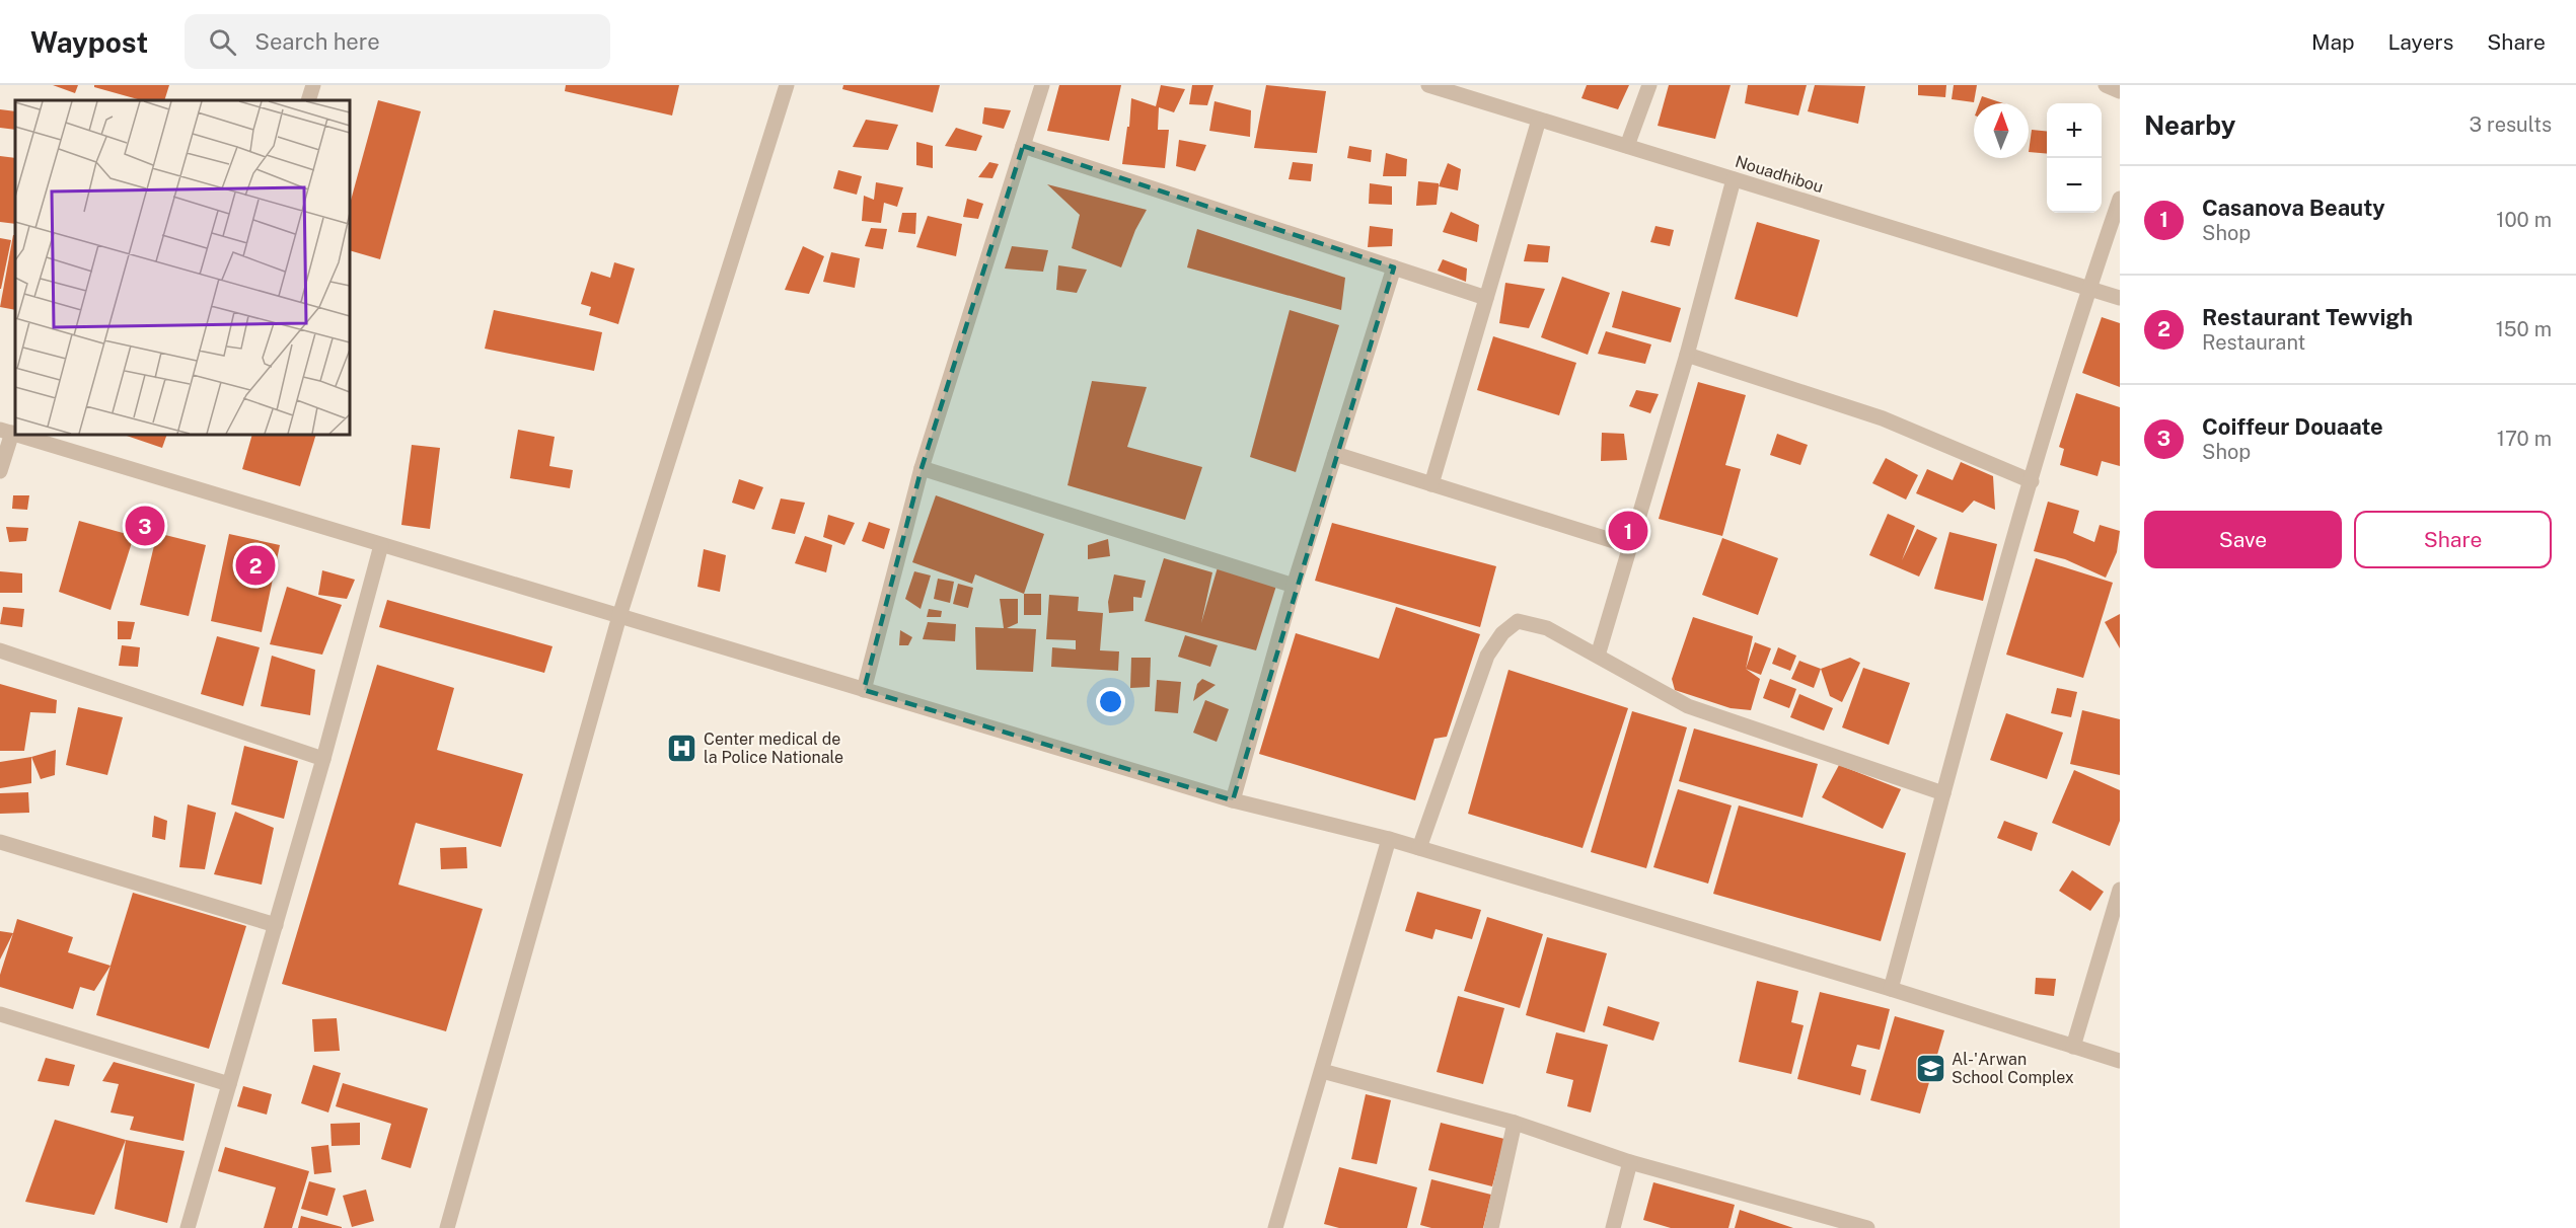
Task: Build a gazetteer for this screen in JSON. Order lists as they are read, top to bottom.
{
  "streets": {
    "street": ["Nouadhibou"]
  },
  "places": {
    "hospital": ["Center medical de la Police Nationale"],
    "school or university": ["Al-'Arwan School Complex"]
  },
  "north": "top",
  "page": {
    "header": "Waypost",
    "search": "Search here",
    "nav": ["Map", "Layers", "Share"],
    "heading": ["Nearby", "3 results"],
    "map_buttons": ["+", "−"],
    "list": [
      {
        "mark": "1",
        "name": "Casanova Beauty",
        "note": "Shop",
        "value": "100 m"
      },
      {
        "mark": "2",
        "name": "Restaurant Tewvigh",
        "note": "Restaurant",
        "value": "150 m"
      },
      {
        "mark": "3",
        "name": "Coiffeur Douaate",
        "note": "Shop",
        "value": "170 m"
      }
    ],
    "buttons": ["Save", "Share"],
    "pins": ["3", "1", "2"]
  }
}
